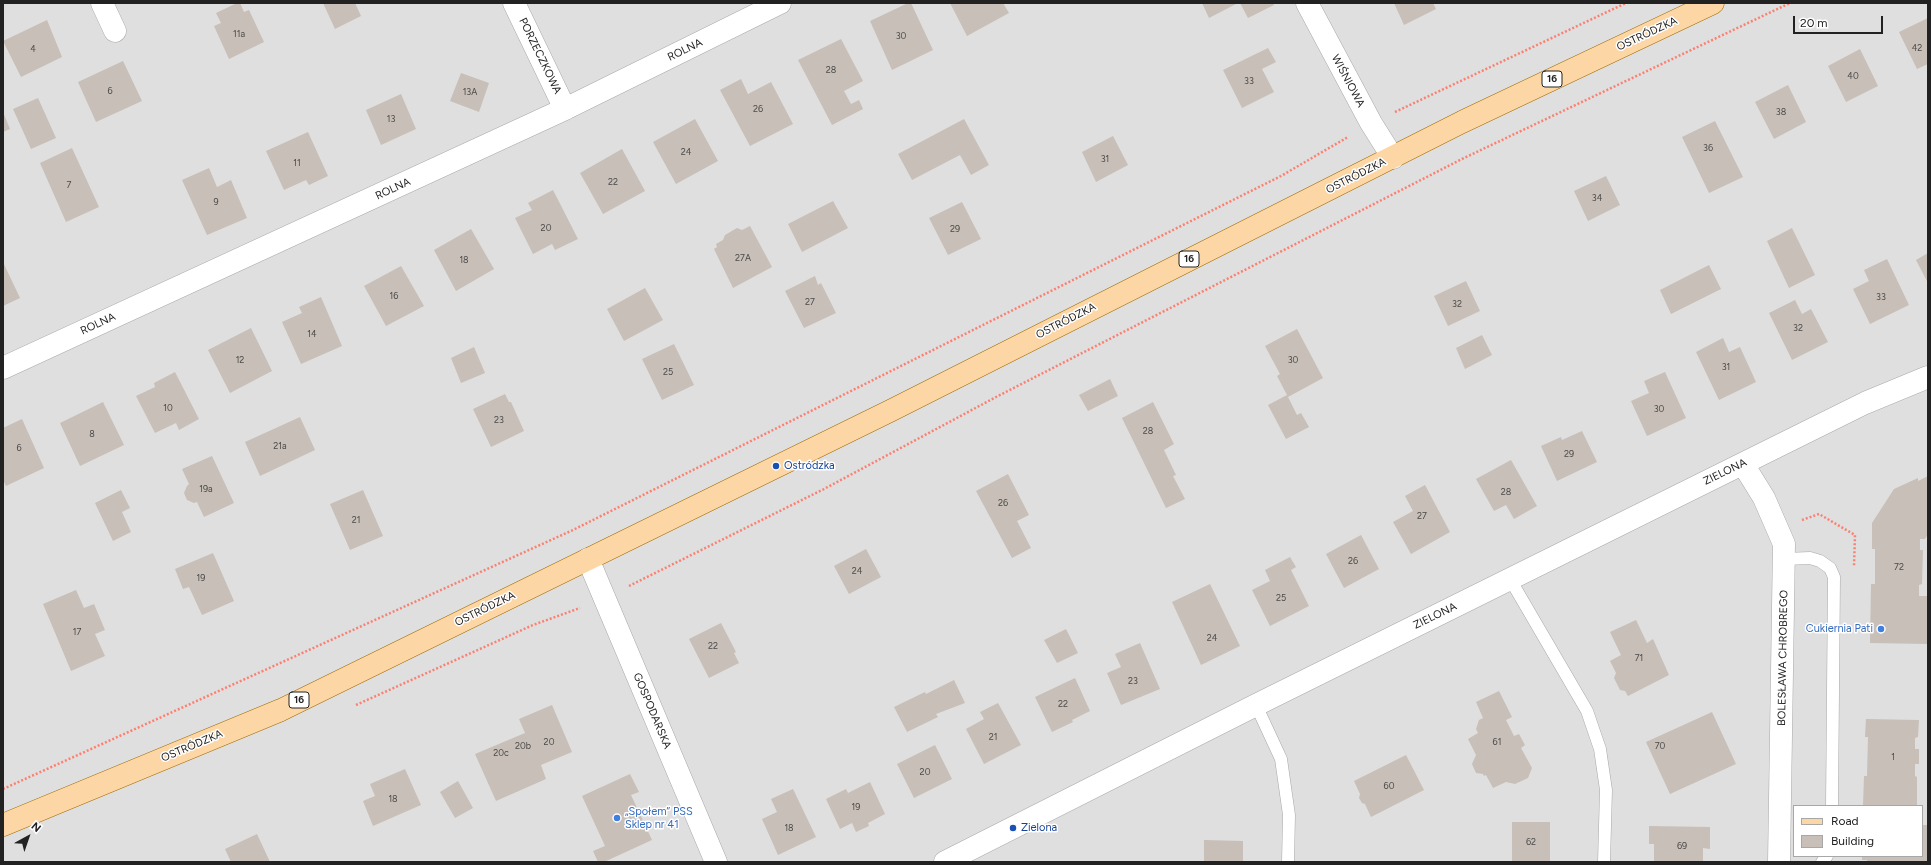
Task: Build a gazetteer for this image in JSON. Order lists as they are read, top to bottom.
{
  "streets": {
    "main road": ["OSTRÓDZKA", "16"],
    "street": [
      "ROLNA",
      "PORZECZKOWA",
      "WIŚNIOWA",
      "ZIELONA",
      "BOLESŁAWA CHROBREGO",
      "GOSPODARSKA"
    ]
  },
  "crossings": [
    ["OSTRÓDZKA", "WIŚNIOWA"],
    ["OSTRÓDZKA", "GOSPODARSKA"],
    ["ROLNA", "PORZECZKOWA"],
    ["ZIELONA", "BOLESŁAWA CHROBREGO"]
  ],
  "places": [
    "Ostródzka",
    "Cukiernia Pati",
    "„Społem” PSS Sklep nr 41",
    "Zielona"
  ],
  "house_numbers": [
    "11a",
    "30",
    "42",
    "4",
    "28",
    "40",
    "33",
    "6",
    "13A",
    "26",
    "38",
    "13",
    "36",
    "24",
    "31",
    "11",
    "22",
    "7",
    "34",
    "9",
    "20",
    "29",
    "27A",
    "18",
    "16",
    "33",
    "27",
    "32",
    "32",
    "14",
    "12",
    "30",
    "31",
    "25",
    "10",
    "30",
    "23",
    "28",
    "8",
    "21a",
    "6",
    "29",
    "19a",
    "28",
    "26",
    "27",
    "21",
    "26",
    "72",
    "24",
    "19",
    "25",
    "17",
    "24",
    "22",
    "71",
    "23",
    "22",
    "21",
    "20",
    "61",
    "20b",
    "70",
    "20c",
    "1",
    "20",
    "60",
    "18",
    "19",
    "18",
    "62",
    "69"
  ],
  "legend": ["Road", "Building"],
  "scale_bar": "20 m",
  "north": "top right"
}
